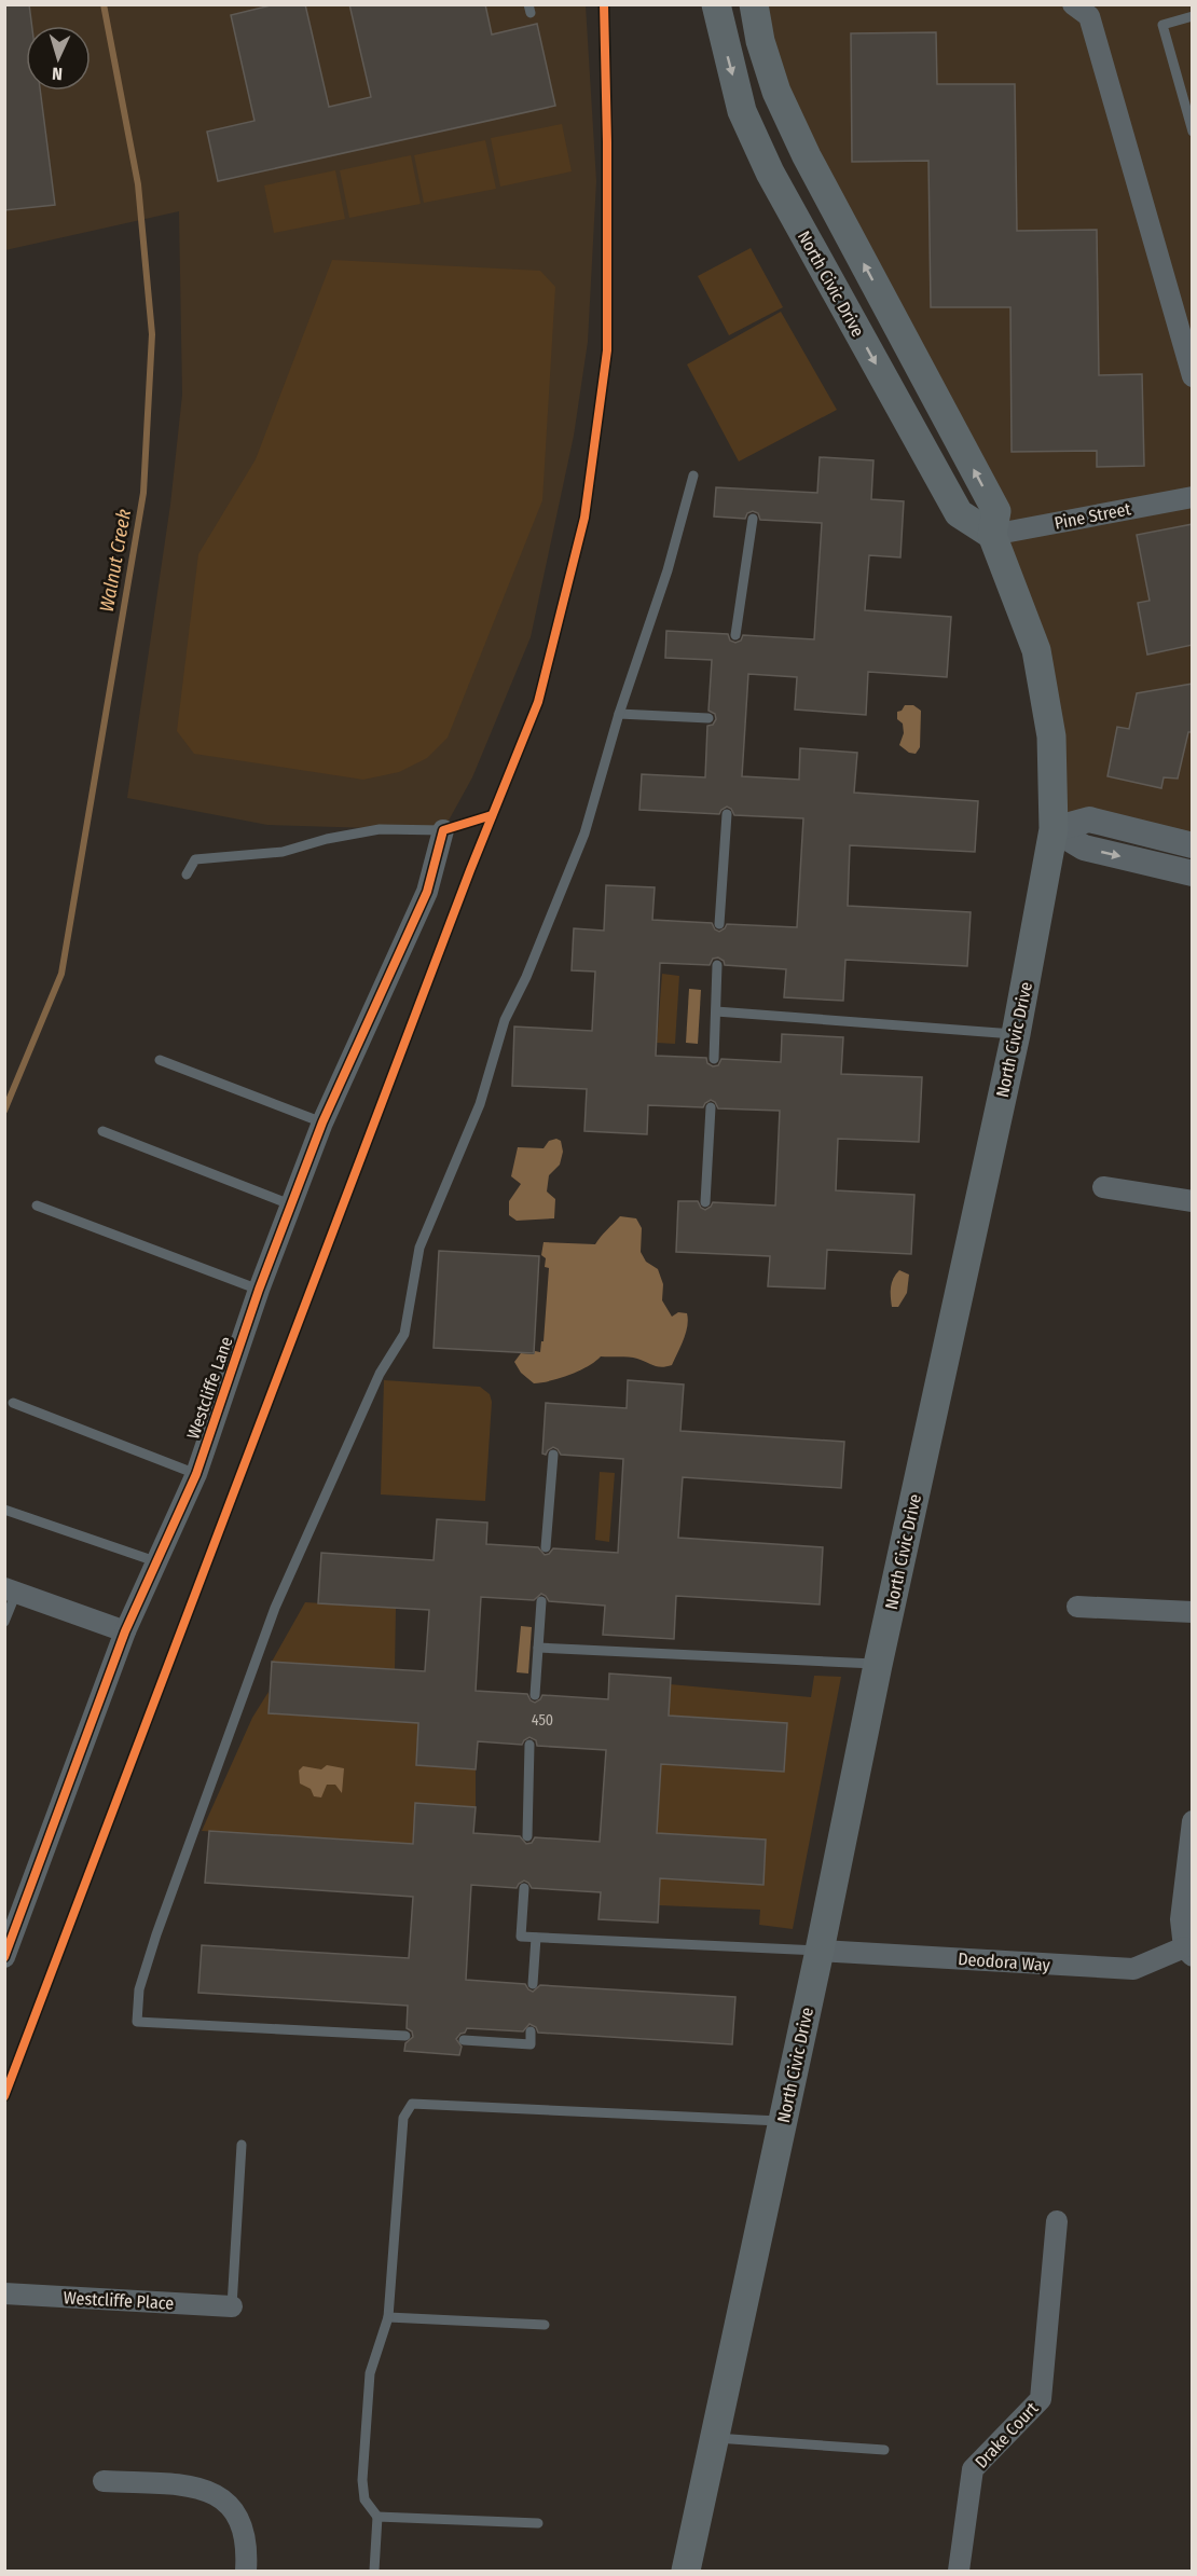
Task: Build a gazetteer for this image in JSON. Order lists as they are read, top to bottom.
{
  "streets": {
    "main road": ["North Civic Drive"],
    "street": [
      "Pine Street",
      "Westcliffe Lane",
      "Deodora Way",
      "Westcliffe Place",
      "Drake Court"
    ]
  },
  "crossings": [
    ["North Civic Drive", "Pine Street"],
    ["North Civic Drive", "Deodora Way"]
  ],
  "water": ["Walnut Creek"],
  "house_numbers": ["450"],
  "north": "bottom"
}
